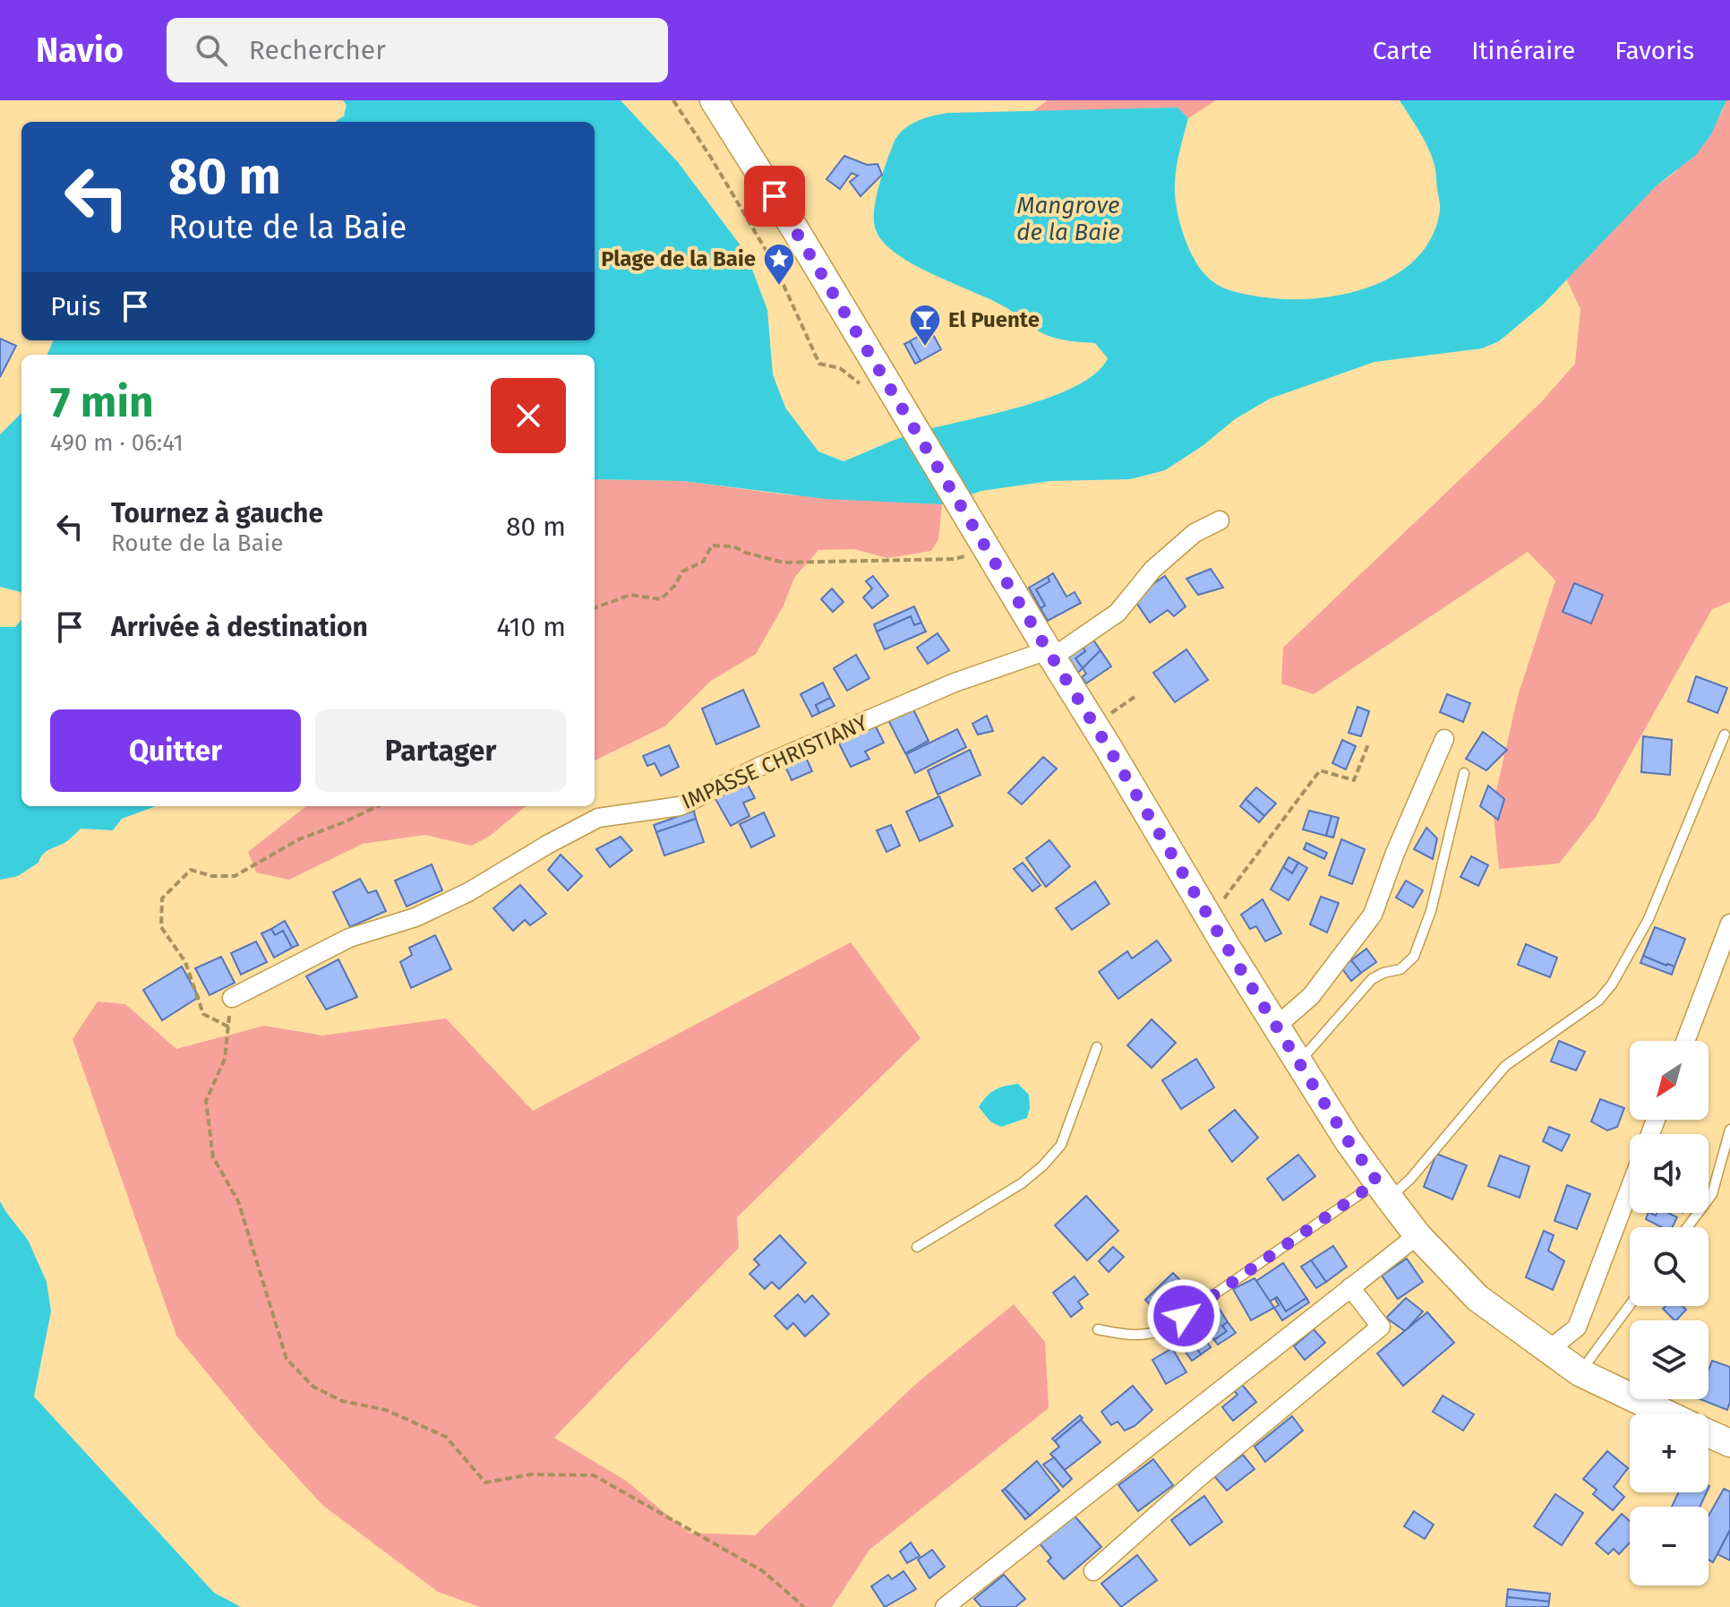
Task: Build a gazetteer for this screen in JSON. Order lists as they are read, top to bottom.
{
  "streets": {
    "street": ["IMPASSE CHRISTIANY"]
  },
  "water": ["Mangrove de la Baie"],
  "places": {
    "place": ["Plage de la Baie"],
    "bar": ["El Puente"]
  },
  "north": "bottom left",
  "page": {
    "header": "Navio",
    "search": "Rechercher",
    "nav": ["Carte", "Itinéraire", "Favoris"],
    "turn": ["80 m", "Route de la Baie"],
    "then": "Puis",
    "heading": ["7 min", "490 m · 06:41"],
    "list": [
      {
        "name": "Tournez à gauche",
        "note": "Route de la Baie",
        "value": "80 m"
      },
      {
        "name": "Arrivée à destination",
        "value": "410 m"
      }
    ],
    "buttons": ["Quitter", "Partager"],
    "map_buttons": ["+", "−"]
  }
}
